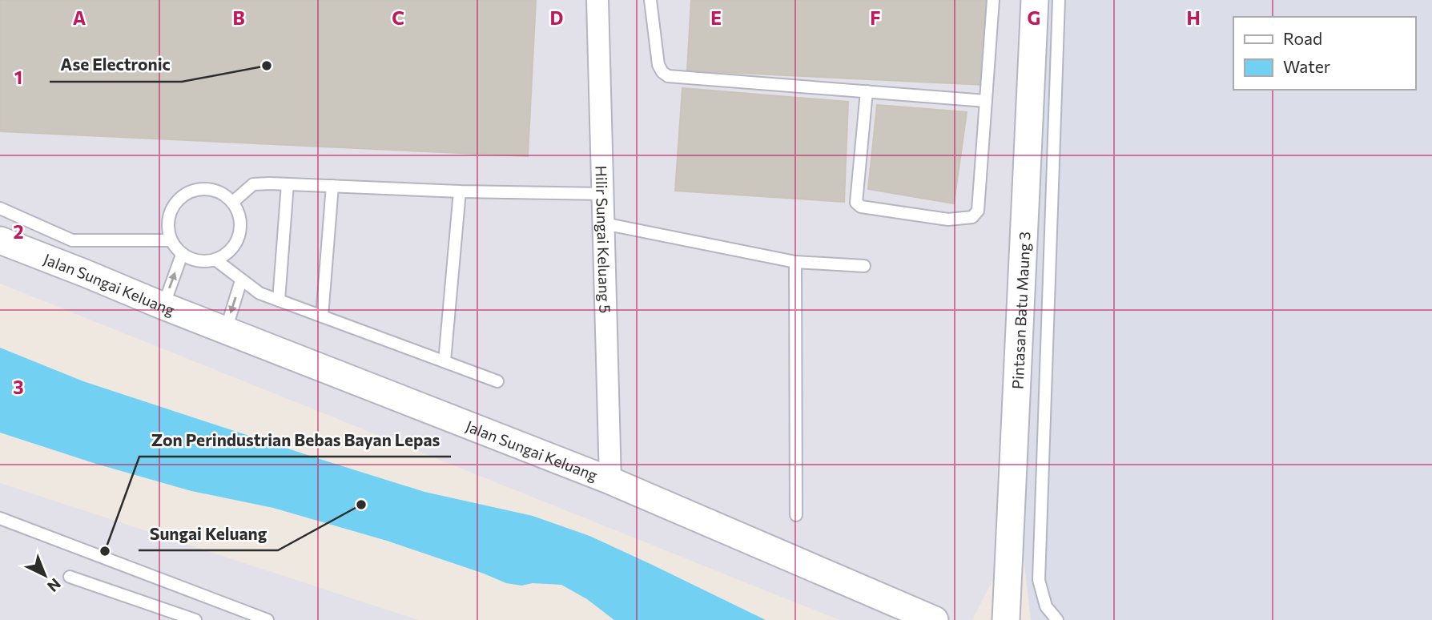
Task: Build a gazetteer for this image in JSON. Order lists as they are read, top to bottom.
{
  "streets": {
    "street": ["Hilir Sungai Keluang 5", "Jalan Sungai Keluang", "Pintasan Batu Maung 3"]
  },
  "crossings": [
    ["Hilir Sungai Keluang 5", "Jalan Sungai Keluang"]
  ],
  "places": ["Ase Electronic", "Sungai Keluang", "Zon Perindustrian Bebas Bayan Lepas"],
  "legend": ["Road", "Water"],
  "north": "bottom right",
  "grid": {
    "columns": [
      "A",
      "B",
      "C",
      "D",
      "E",
      "F",
      "G",
      "H"
    ],
    "rows": ["1", "2", "3"]
  }
}
